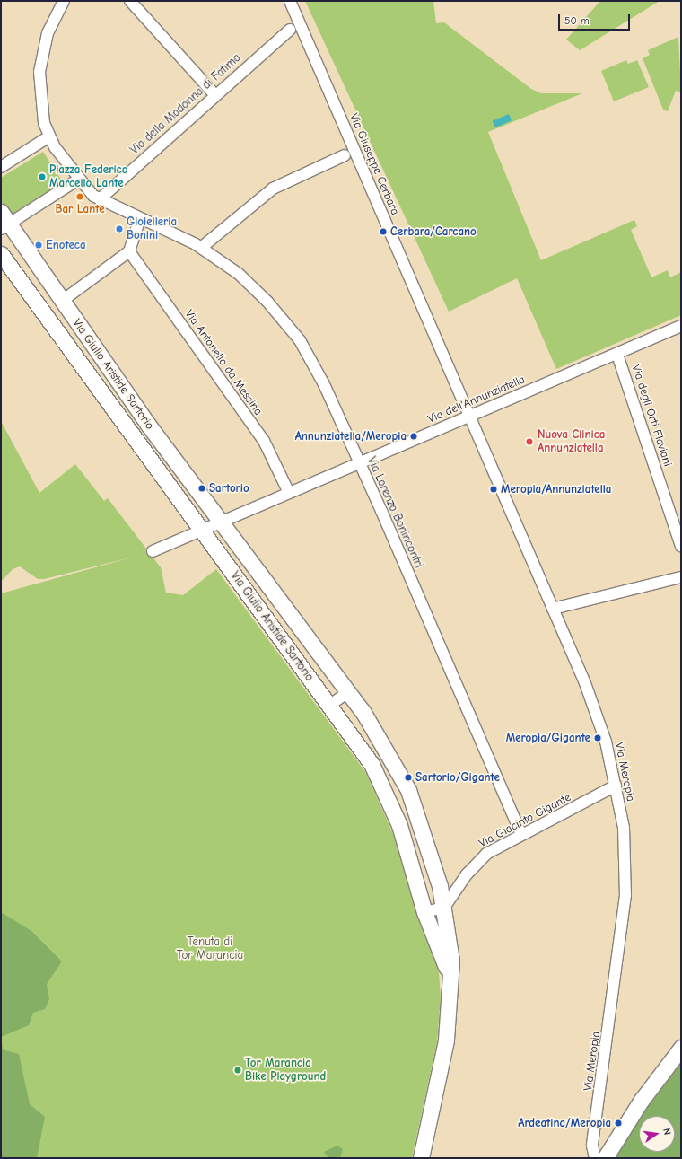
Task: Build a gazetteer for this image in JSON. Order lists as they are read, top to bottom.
{
  "streets": {
    "street": [
      "Via della Madonna di Fatima",
      "Via Giuseppe Cerbara",
      "Via Antonello da Messina",
      "Via Giulio Aristide Sartorio",
      "Via dell'Annunziatella",
      "Via degli Orti Flaviani",
      "Via Lorenzo Bonincontri",
      "Via Meropia",
      "Via Giacinto Gigante"
    ]
  },
  "crossings": [
    ["Via della Madonna di Fatima", "Via Lorenzo Bonincontri"],
    ["Via Giuseppe Cerbara", "Via dell'Annunziatella"],
    ["Via Giuseppe Cerbara", "Via Meropia"],
    ["Via Antonello da Messina", "Via dell'Annunziatella"],
    ["Via Giulio Aristide Sartorio", "Via dell'Annunziatella"],
    ["Via Giulio Aristide Sartorio", "Via Giacinto Gigante"],
    ["Via dell'Annunziatella", "Via degli Orti Flaviani"],
    ["Via dell'Annunziatella", "Via Lorenzo Bonincontri"],
    ["Via dell'Annunziatella", "Via Meropia"],
    ["Via Lorenzo Bonincontri", "Via Giacinto Gigante"],
    ["Via Meropia", "Via Giacinto Gigante"]
  ],
  "parks": ["Tenuta di Tor Marancia"],
  "places": [
    "Piazza Federico Marcello Lante",
    "Bar Lante",
    "Gioielleria Bonini",
    "Cerbara/Carcano",
    "Enoteca",
    "Annunziatella/Meropia",
    "Nuova Clinica Annunziatella",
    "Sartorio",
    "Meropia/Annunziatella",
    "Meropia/Gigante",
    "Sartorio/Gigante",
    "Tor Marancia Bike Playground",
    "Ardeatina/Meropia"
  ],
  "scale_bar": "50 m",
  "north": "right"
}
